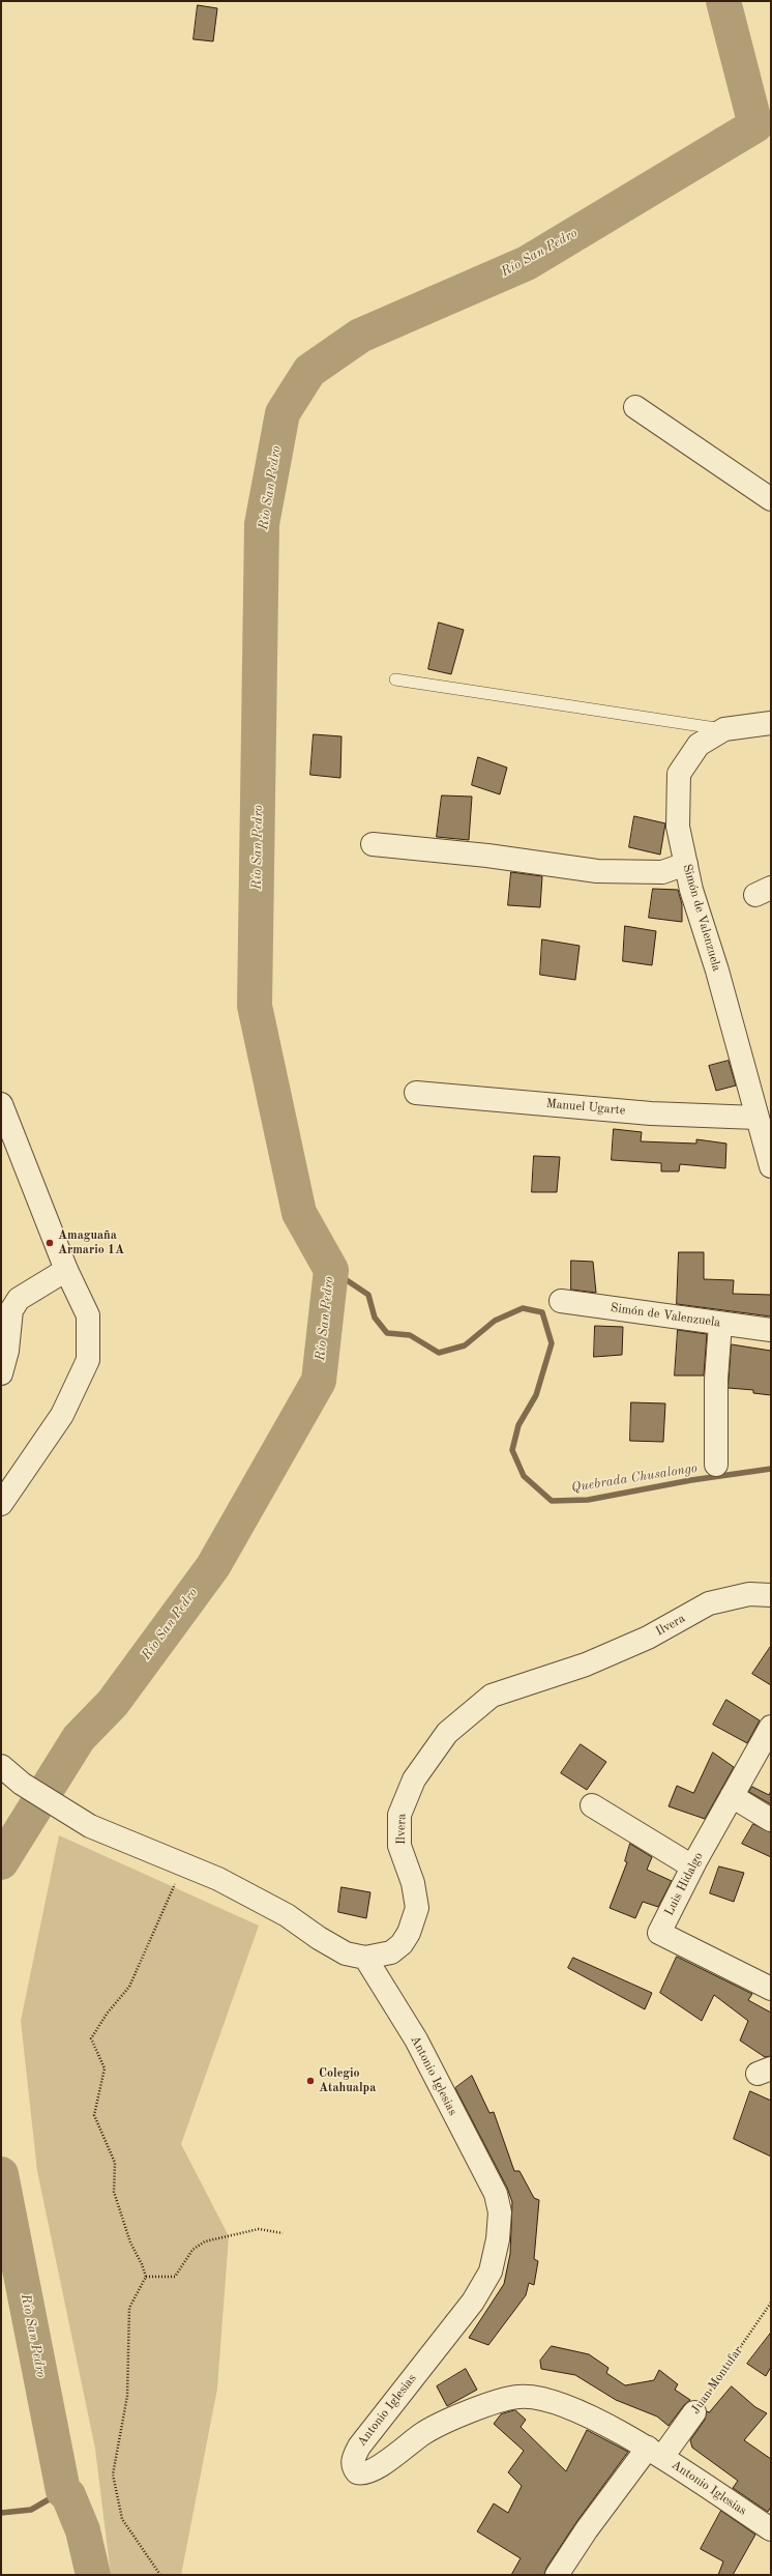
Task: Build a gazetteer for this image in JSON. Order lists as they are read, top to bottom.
{
  "streets": {
    "street": [
      "Simón de Valenzuela",
      "Manuel Ugarte",
      "Ilvera",
      "Luis Hidalgo",
      "Antonio Iglesias",
      "Juan Montufar"
    ]
  },
  "crossings": [
    ["Simón de Valenzuela", "Manuel Ugarte"],
    ["Ilvera", "Antonio Iglesias"],
    ["Antonio Iglesias", "Juan Montufar"]
  ],
  "water": ["Río San Pedro", "Quebrada Chusalongo"],
  "places": ["Amaguaña Armario 1A", "Colegio Atahualpa"]
}
